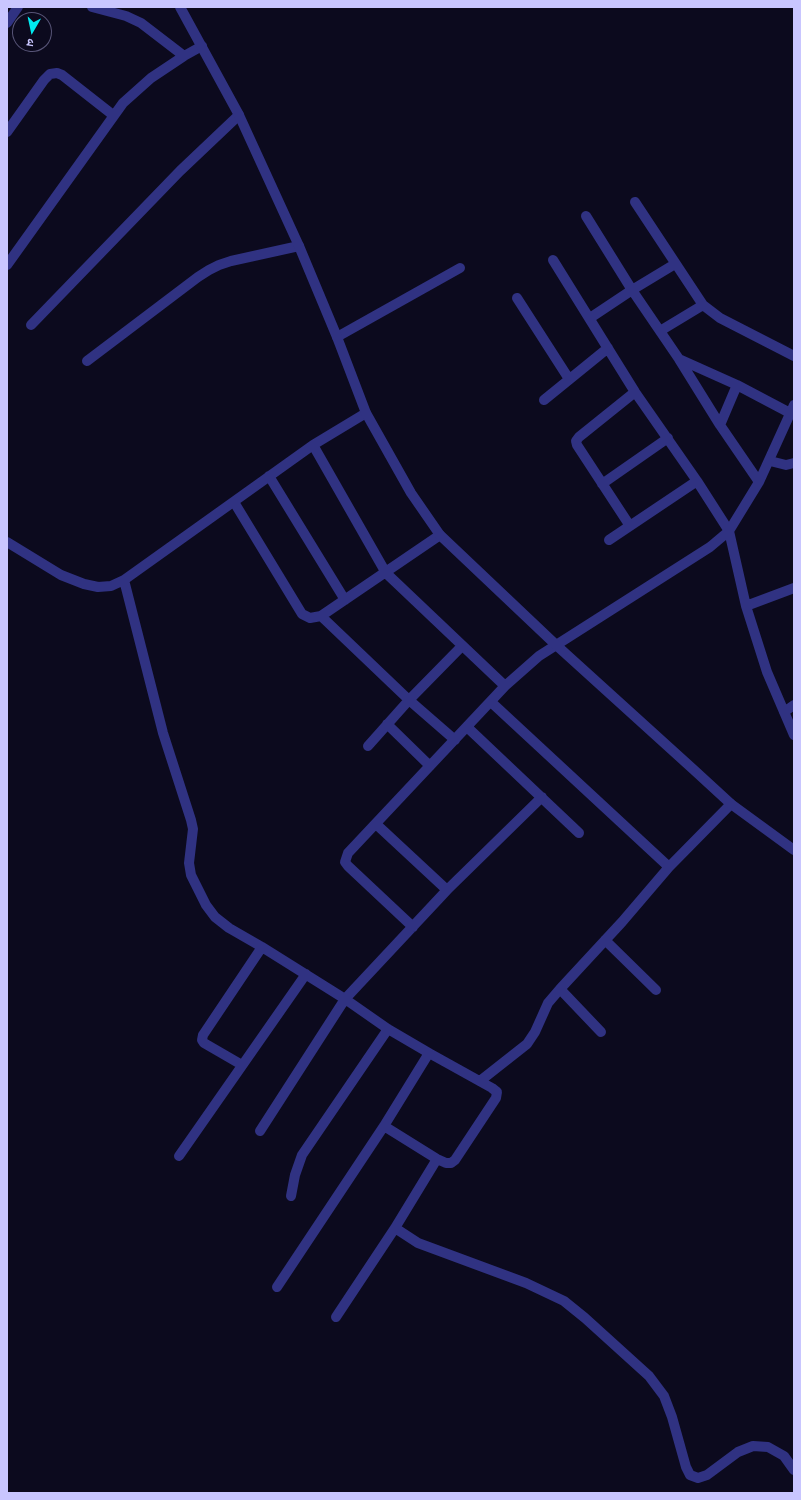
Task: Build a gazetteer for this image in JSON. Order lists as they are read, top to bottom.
{
  "north": "bottom"
}
